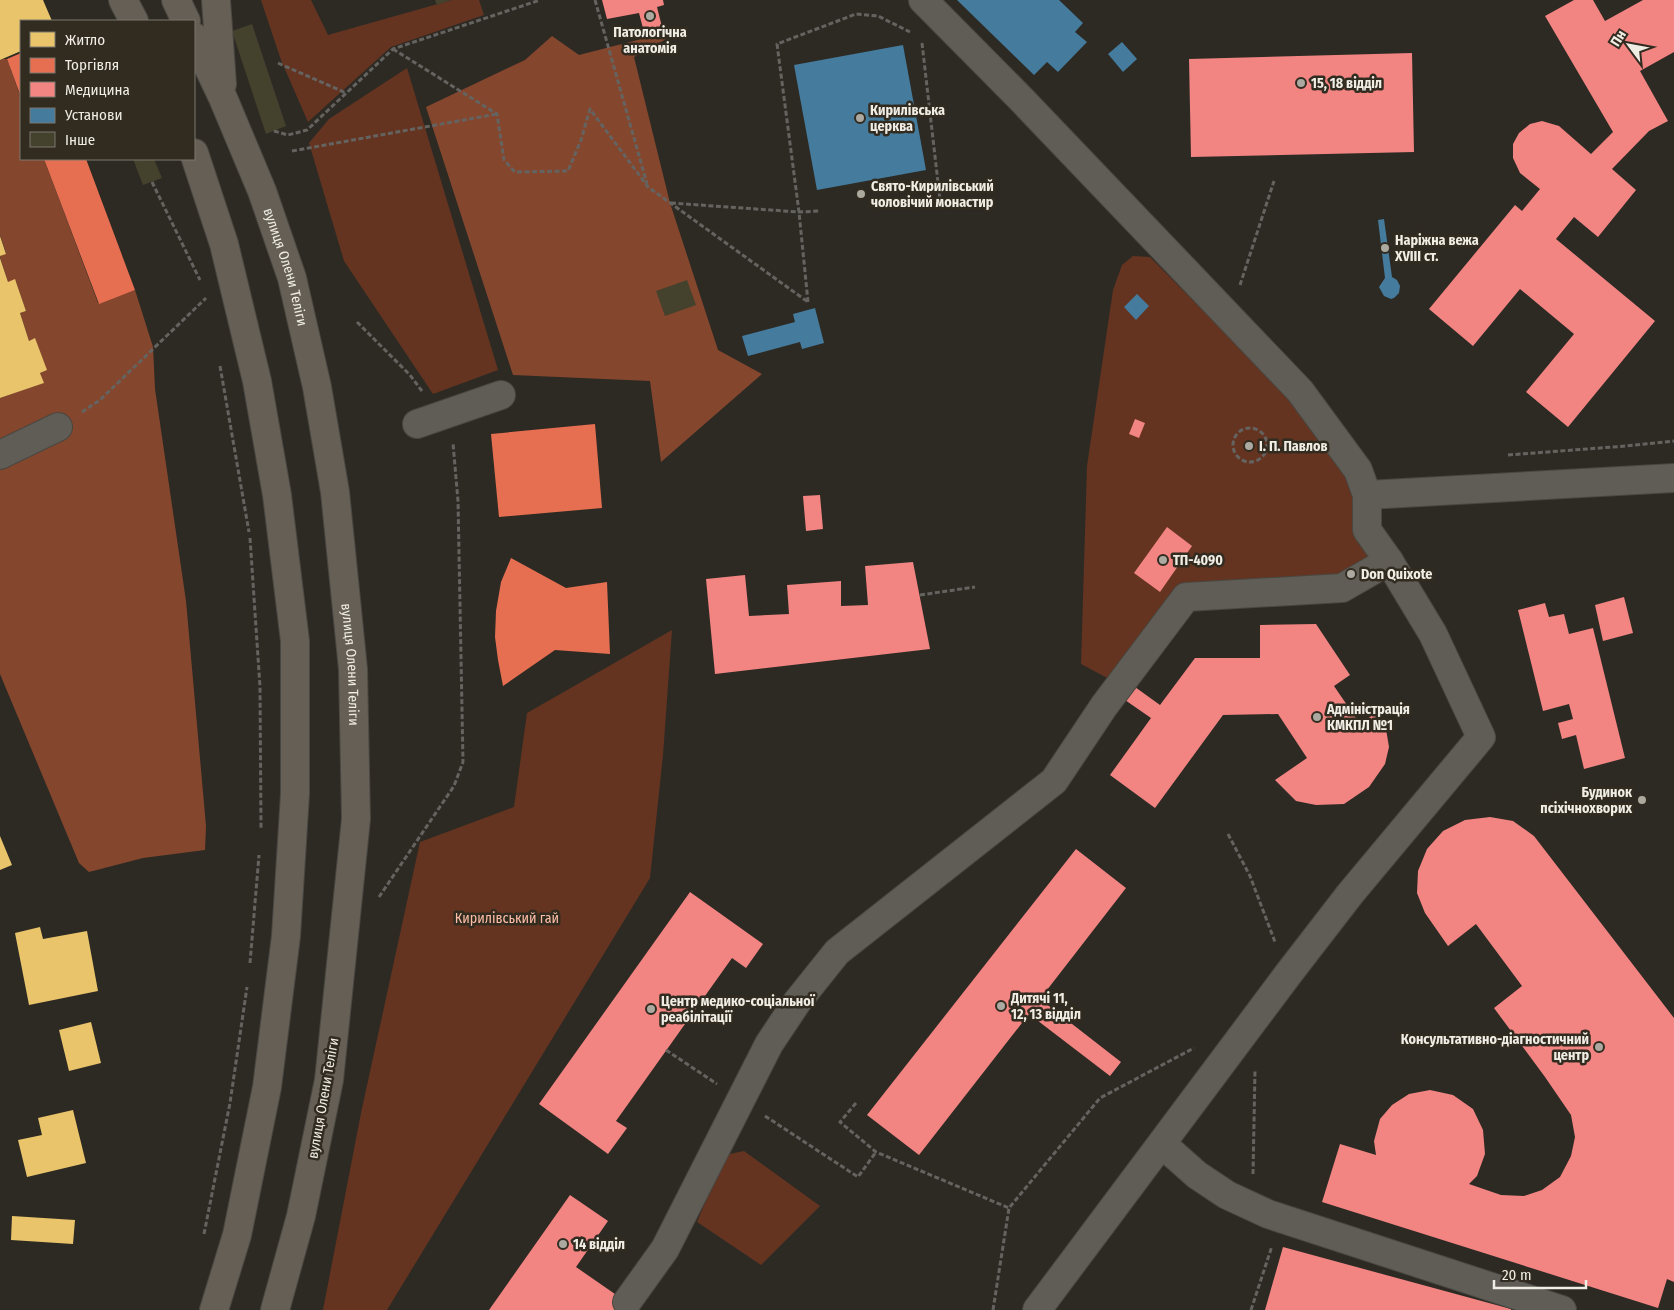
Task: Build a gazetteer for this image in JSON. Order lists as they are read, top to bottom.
{
  "streets": {
    "main road": ["вулиця Олени Теліги"]
  },
  "parks": ["Кирилівський гай"],
  "places": [
    "Патологічна анатомія",
    "15, 18 відділ",
    "Кирилівська церква",
    "Свято-Кирилівський чоловічий монастир",
    "Наріжна вежа XVIII ст.",
    "І. П. Павлов",
    "ТП-4090",
    "Don Quixote",
    "Адміністрація КМКПЛ №1",
    "Будинок псіхічнохворих",
    "Дитячі 11, 12, 13 відділ",
    "Центр медико-соціальної реабілітації",
    "Консультативно-діагностичний центр",
    "14 відділ"
  ],
  "legend": [
    "Житло",
    "Торгівля",
    "Медицина",
    "Установи",
    "Інше"
  ],
  "scale_bar": "20 m",
  "north": "top left"
}
